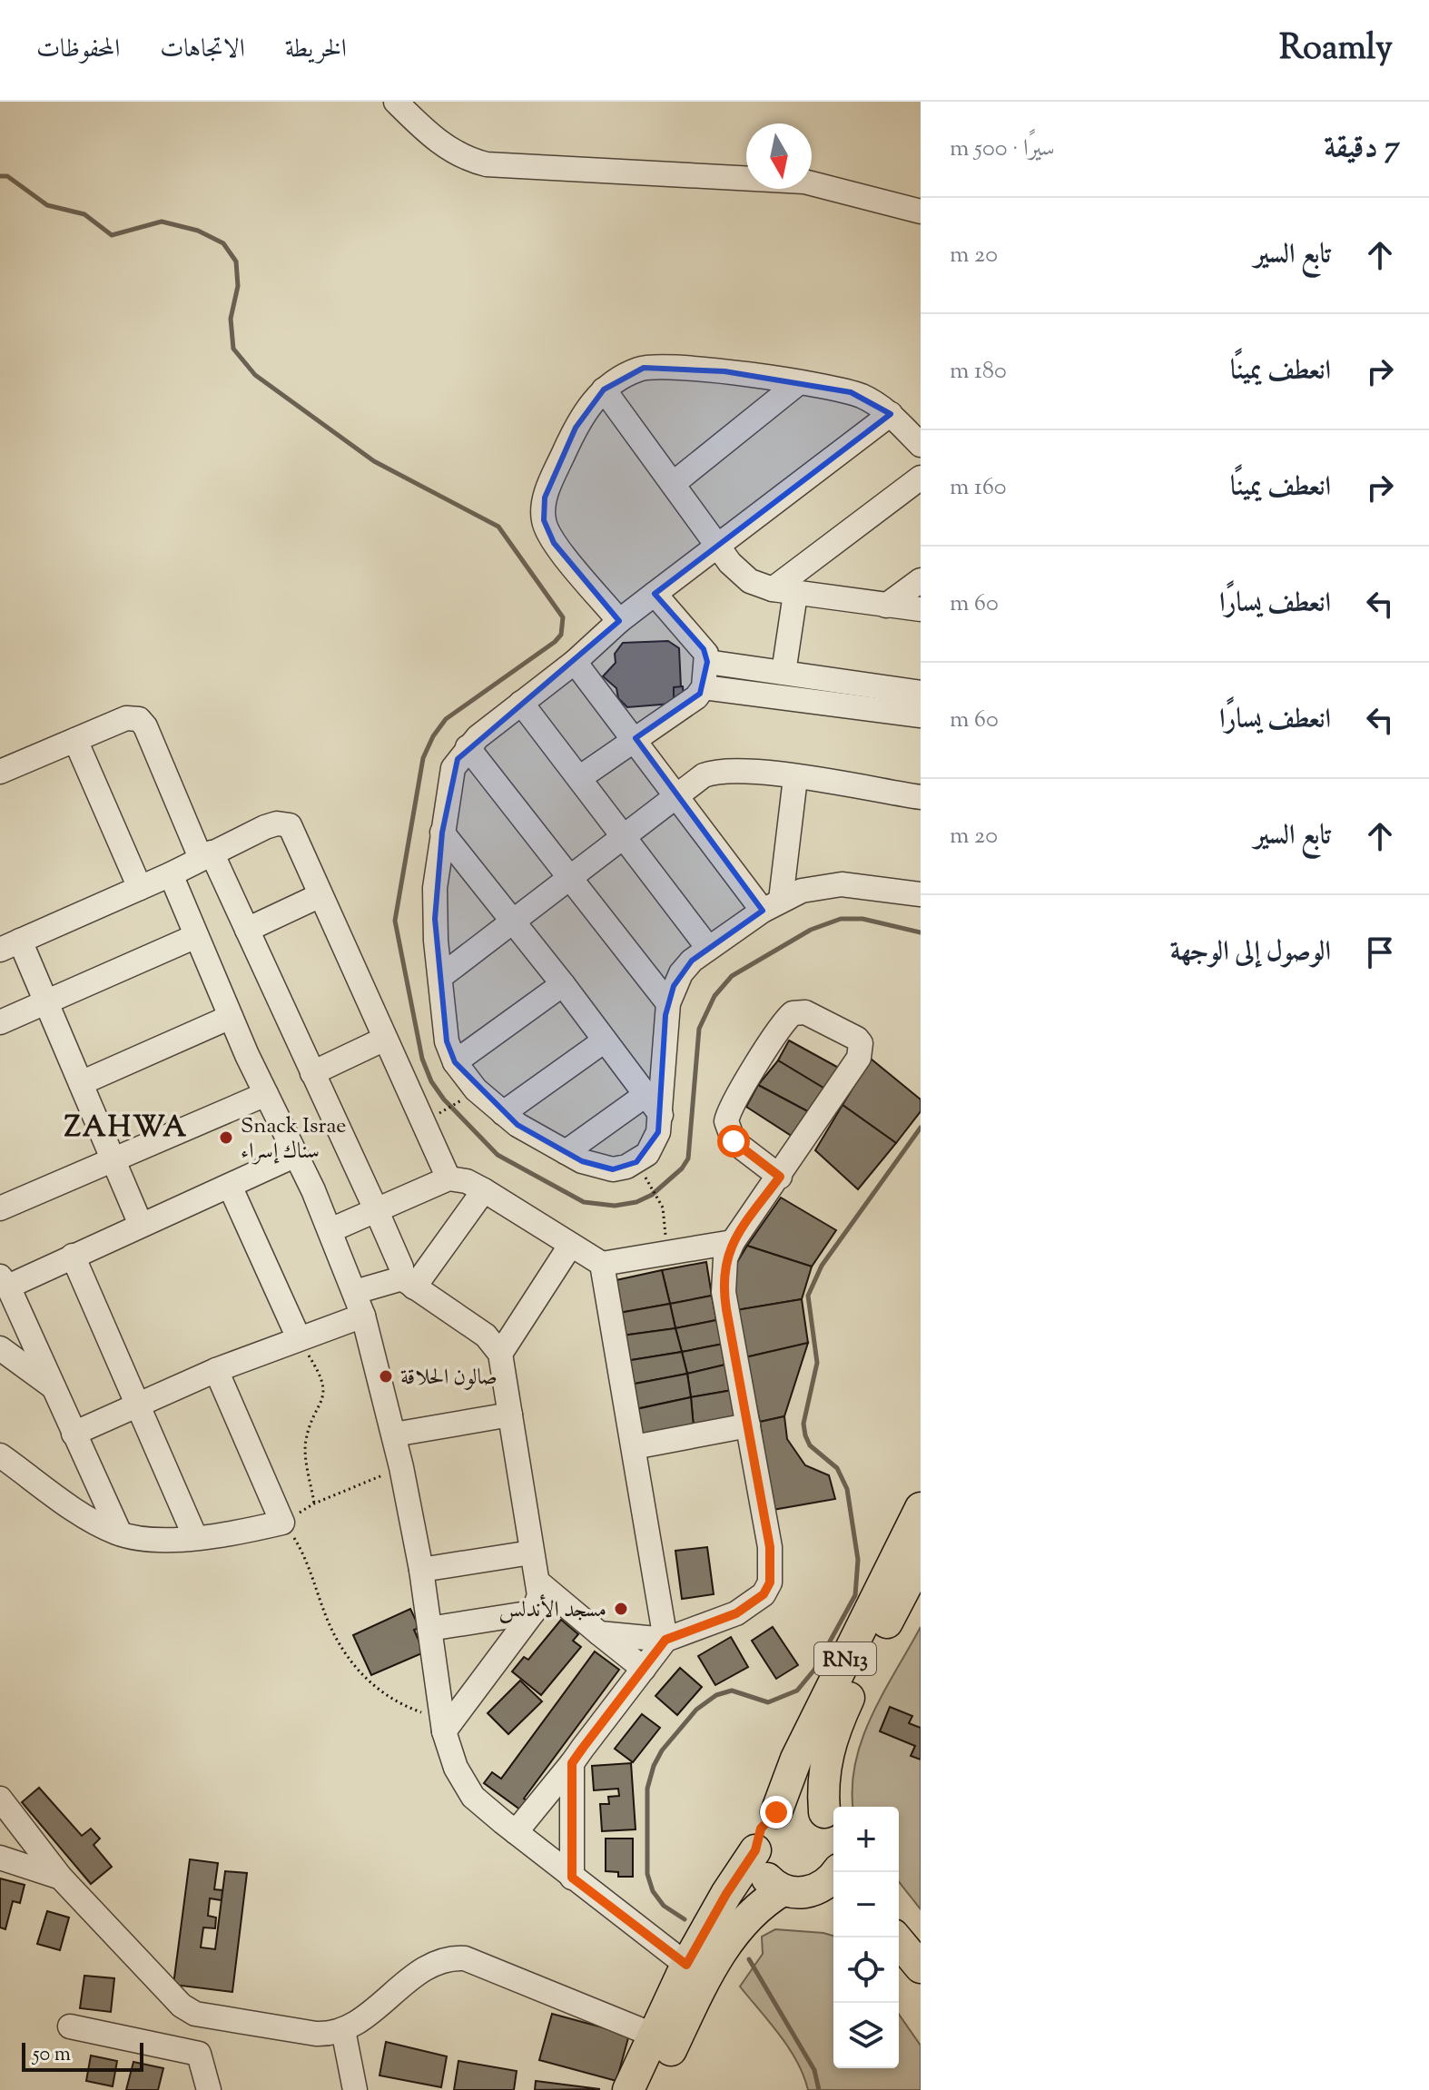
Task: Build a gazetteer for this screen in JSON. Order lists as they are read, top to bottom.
{
  "streets": {
    "main road": ["RN13"]
  },
  "districts": ["ZAHWA"],
  "places": ["Snack Israe سناك إسراء", "صالون الحلاقة", "مسجد الأندلس"],
  "scale_bar": "50 m",
  "north": "bottom",
  "page": {
    "header": "Roamly",
    "nav": ["الخريطة", "الاتجاهات", "المحفوظات"],
    "heading": ["7 دقيقة", "سيرًا · 500 m"],
    "list": [
      ["تابع السير", "20 m"],
      ["انعطف يمينًا", "180 m"],
      ["انعطف يمينًا", "160 m"],
      ["انعطف يسارًا", "60 m"],
      ["انعطف يسارًا", "60 m"],
      ["تابع السير", "20 m"],
      "الوصول إلى الوجهة"
    ],
    "map_buttons": ["+", "−"],
    "scale": "50 m"
  }
}
